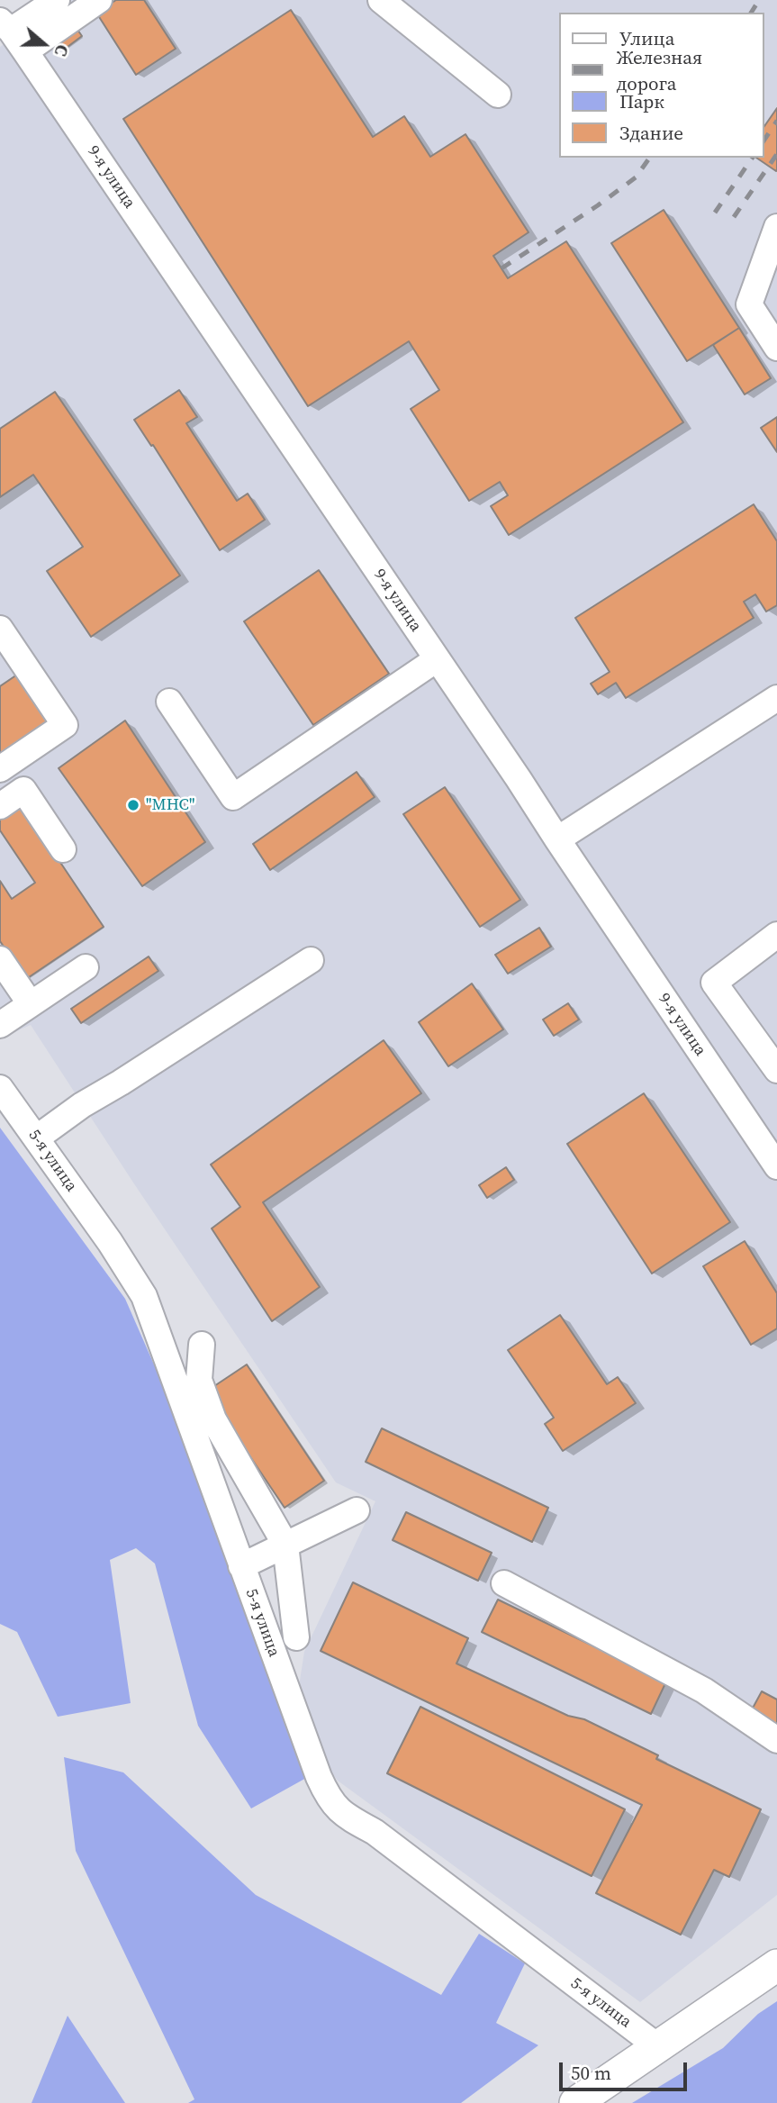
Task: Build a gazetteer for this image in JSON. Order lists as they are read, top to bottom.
{
  "streets": {
    "street": ["9-я улица", "5-я улица"]
  },
  "places": ["\"МНС\""],
  "legend": [
    "Улица",
    "Железная дорога",
    "Парк",
    "Здание"
  ],
  "scale_bar": "50 m",
  "north": "right"
}
